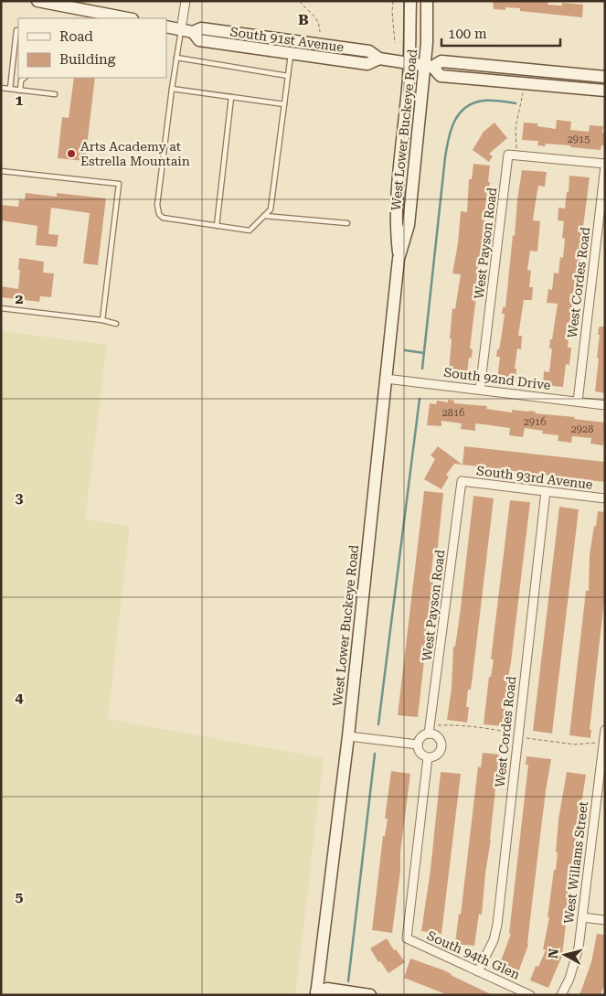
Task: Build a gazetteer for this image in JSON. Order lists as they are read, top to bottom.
{
  "streets": {
    "main road": ["South 91st Avenue", "West Lower Buckeye Road"],
    "street": [
      "West Payson Road",
      "West Cordes Road",
      "South 92nd Drive",
      "South 93rd Avenue",
      "West Willams Street",
      "South 94th Glen"
    ]
  },
  "crossings": [
    ["South 91st Avenue", "West Lower Buckeye Road"],
    ["West Lower Buckeye Road", "South 92nd Drive"],
    ["West Payson Road", "South 92nd Drive"],
    ["West Payson Road", "South 93rd Avenue"],
    ["West Payson Road", "South 94th Glen"],
    ["West Cordes Road", "South 92nd Drive"],
    ["West Cordes Road", "South 93rd Avenue"],
    ["West Cordes Road", "South 94th Glen"]
  ],
  "places": ["Arts Academy at Estrella Mountain"],
  "house_numbers": [
    "2915",
    "2816",
    "2916",
    "2928"
  ],
  "legend": ["Road", "Building"],
  "scale_bar": "100 m",
  "north": "left",
  "grid": {
    "columns": ["B"],
    "rows": [
      "1",
      "2",
      "3",
      "4",
      "5"
    ]
  }
}
